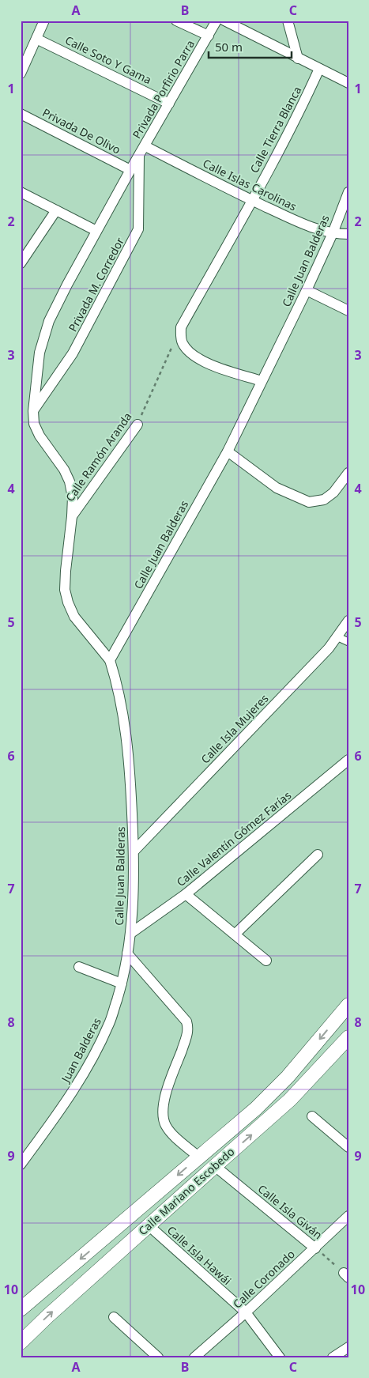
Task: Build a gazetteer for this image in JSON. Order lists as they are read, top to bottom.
{
  "streets": {
    "main road": ["Calle Mariano Escobedo"],
    "street": [
      "Calle Soto Y Gama",
      "Privada Porfirio Parra",
      "Calle Tierra Blanca",
      "Privada De Olivo",
      "Calle Islas Carolinas",
      "Calle Juan Balderas",
      "Privada M. Corredor",
      "Calle Ramón Aranda",
      "Calle Isla Mujeres",
      "Calle Valentín Gómez Farías",
      "Juan Balderas",
      "Calle Isla Giván",
      "Calle Isla Hawái",
      "Calle Coronado"
    ]
  },
  "crossings": [
    ["Calle Soto Y Gama", "Privada Porfirio Parra"],
    ["Privada Porfirio Parra", "Privada De Olivo"],
    ["Privada Porfirio Parra", "Calle Islas Carolinas"],
    ["Privada Porfirio Parra", "Privada M. Corredor"],
    ["Privada Porfirio Parra", "Calle Ramón Aranda"],
    ["Calle Tierra Blanca", "Calle Islas Carolinas"],
    ["Privada De Olivo", "Calle Ramón Aranda"],
    ["Calle Islas Carolinas", "Calle Juan Balderas"],
    ["Calle Juan Balderas", "Calle Isla Mujeres"],
    ["Calle Juan Balderas", "Calle Valentín Gómez Farías"],
    ["Calle Juan Balderas", "Juan Balderas"],
    ["Privada M. Corredor", "Calle Ramón Aranda"],
    ["Calle Valentín Gómez Farías", "Juan Balderas"],
    ["Calle Mariano Escobedo", "Calle Isla Giván"],
    ["Calle Mariano Escobedo", "Calle Isla Hawái"],
    ["Calle Isla Giván", "Calle Coronado"],
    ["Calle Isla Hawái", "Calle Coronado"]
  ],
  "scale_bar": "50 m",
  "grid": {
    "columns": ["A", "B", "C"],
    "rows": [
      "1",
      "2",
      "3",
      "4",
      "5",
      "6",
      "7",
      "8",
      "9",
      "10"
    ]
  }
}
